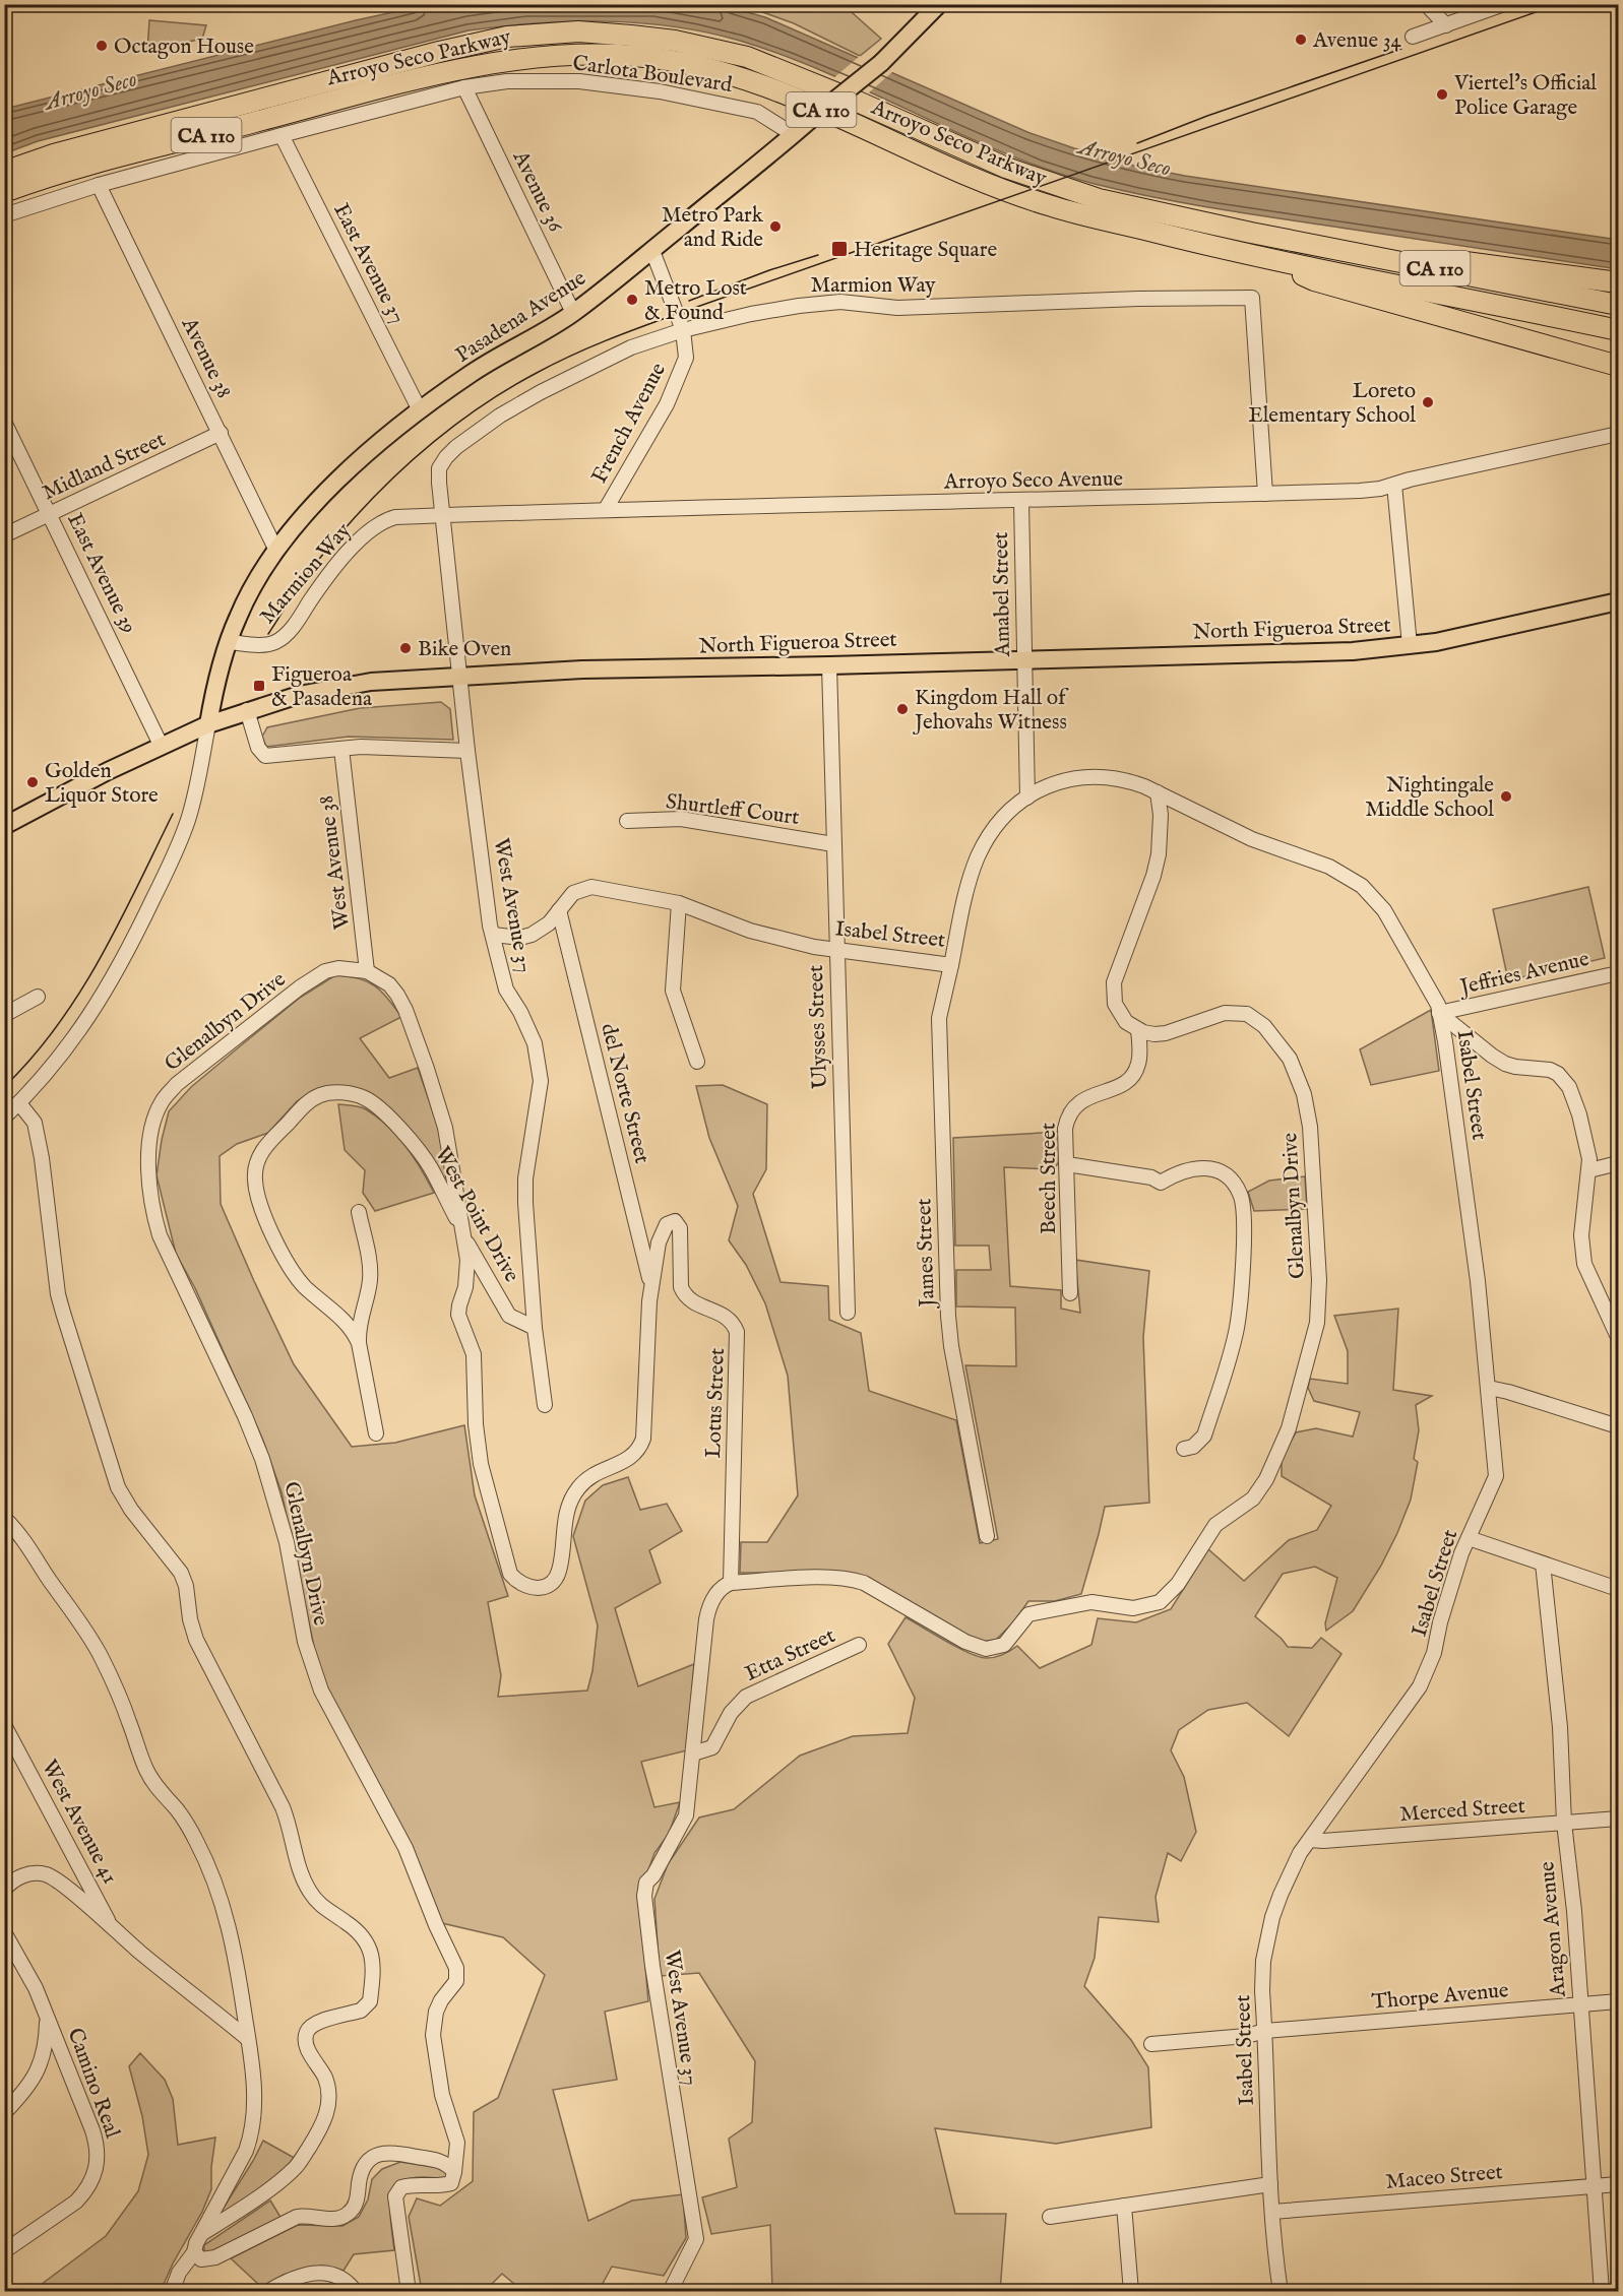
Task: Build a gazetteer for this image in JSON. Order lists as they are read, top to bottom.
{
  "streets": {
    "highway": ["Arroyo Seco Parkway", "CA 110"],
    "main road": ["Pasadena Avenue", "North Figueroa Street"],
    "street": [
      "Carlota Boulevard",
      "Avenue 36",
      "East Avenue 37",
      "Marmion Way",
      "Avenue 38",
      "French Avenue",
      "Midland Street",
      "Arroyo Seco Avenue",
      "East Avenue 39",
      "Amabel Street",
      "Shurtleff Court",
      "West Avenue 38",
      "West Avenue 37",
      "Isabel Street",
      "Jeffries Avenue",
      "Glenalbyn Drive",
      "Ulysses Street",
      "del Norte Street",
      "Beech Street",
      "West Point Drive",
      "James Street",
      "Lotus Street",
      "Etta Street",
      "Merced Street",
      "West Avenue 41",
      "Aragon Avenue",
      "Thorpe Avenue",
      "Camino Real",
      "Maceo Street"
    ]
  },
  "crossings": [
    ["Carlota Boulevard", "Avenue 36"],
    ["Carlota Boulevard", "East Avenue 37"],
    ["Carlota Boulevard", "Pasadena Avenue"],
    ["Carlota Boulevard", "Avenue 38"],
    ["Avenue 36", "Pasadena Avenue"],
    ["East Avenue 37", "Pasadena Avenue"],
    ["Marmion Way", "Pasadena Avenue"],
    ["Marmion Way", "French Avenue"],
    ["Marmion Way", "Arroyo Seco Avenue"],
    ["Marmion Way", "West Avenue 37"],
    ["Pasadena Avenue", "Avenue 38"],
    ["Pasadena Avenue", "French Avenue"],
    ["Pasadena Avenue", "North Figueroa Street"],
    ["Avenue 38", "Midland Street"],
    ["French Avenue", "Arroyo Seco Avenue"],
    ["Midland Street", "East Avenue 39"],
    ["Arroyo Seco Avenue", "Amabel Street"],
    ["Arroyo Seco Avenue", "West Avenue 37"],
    ["East Avenue 39", "North Figueroa Street"],
    ["Amabel Street", "North Figueroa Street"],
    ["Amabel Street", "Isabel Street"],
    ["North Figueroa Street", "West Avenue 37"],
    ["North Figueroa Street", "Ulysses Street"],
    ["Shurtleff Court", "Ulysses Street"],
    ["West Avenue 38", "Glenalbyn Drive"],
    ["West Avenue 37", "Isabel Street"],
    ["West Avenue 37", "Glenalbyn Drive"],
    ["West Avenue 37", "West Point Drive"],
    ["West Avenue 37", "Lotus Street"],
    ["West Avenue 37", "Etta Street"],
    ["Isabel Street", "Jeffries Avenue"],
    ["Isabel Street", "Ulysses Street"],
    ["Isabel Street", "del Norte Street"],
    ["Isabel Street", "James Street"],
    ["Isabel Street", "Merced Street"],
    ["Isabel Street", "Thorpe Avenue"],
    ["Isabel Street", "Maceo Street"],
    ["Glenalbyn Drive", "del Norte Street"],
    ["Glenalbyn Drive", "Beech Street"],
    ["Glenalbyn Drive", "West Point Drive"],
    ["Glenalbyn Drive", "Lotus Street"],
    ["Merced Street", "Aragon Avenue"],
    ["Aragon Avenue", "Thorpe Avenue"],
    ["Aragon Avenue", "Maceo Street"]
  ],
  "water": ["Arroyo Seco"],
  "places": {
    "other": [
      "Avenue 34",
      "Octagon House",
      "Viertel's Official Police Garage",
      "Metro Park and Ride",
      "Metro Lost & Found",
      "Loreto Elementary School",
      "Bike Oven",
      "Kingdom Hall of Jehovahs Witness",
      "Golden Liquor Store",
      "Nightingale Middle School"
    ],
    "transit": ["Heritage Square", "Figueroa & Pasadena"]
  }
}
